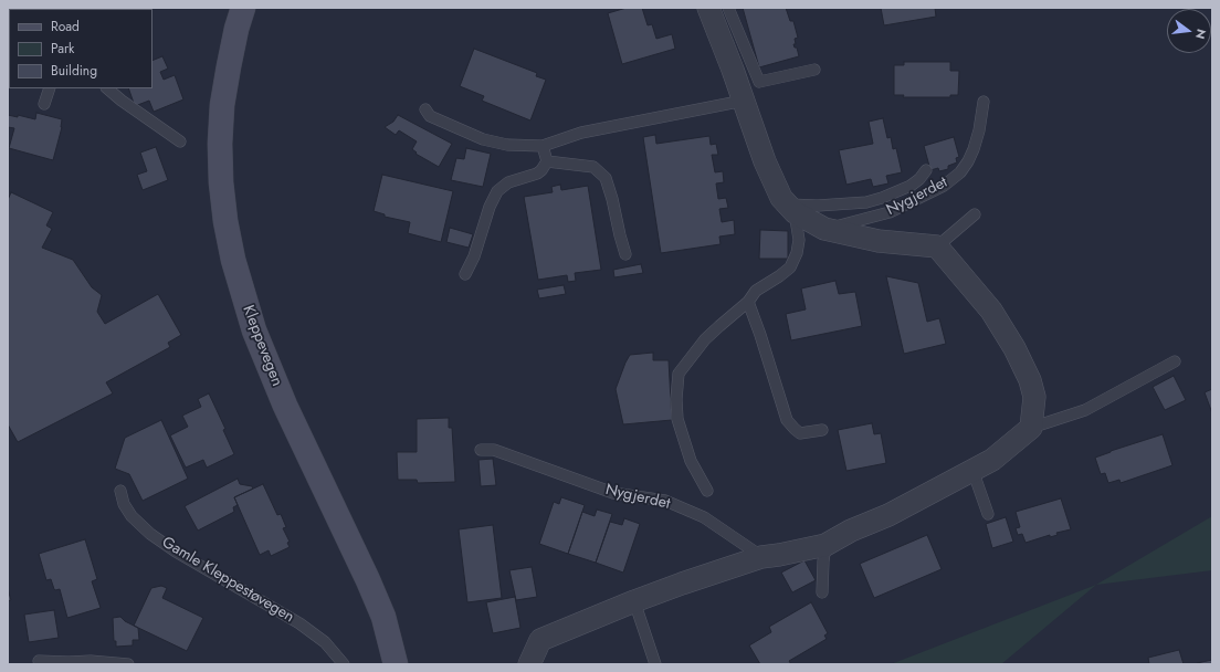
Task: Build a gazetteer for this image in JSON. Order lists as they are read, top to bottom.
{
  "streets": {
    "main road": ["Kleppevegen"],
    "street": ["Nygjerdet"],
    "lane": ["Gamle Kleppestøvegen"]
  },
  "legend": ["Road", "Park", "Building"],
  "north": "right"
}
